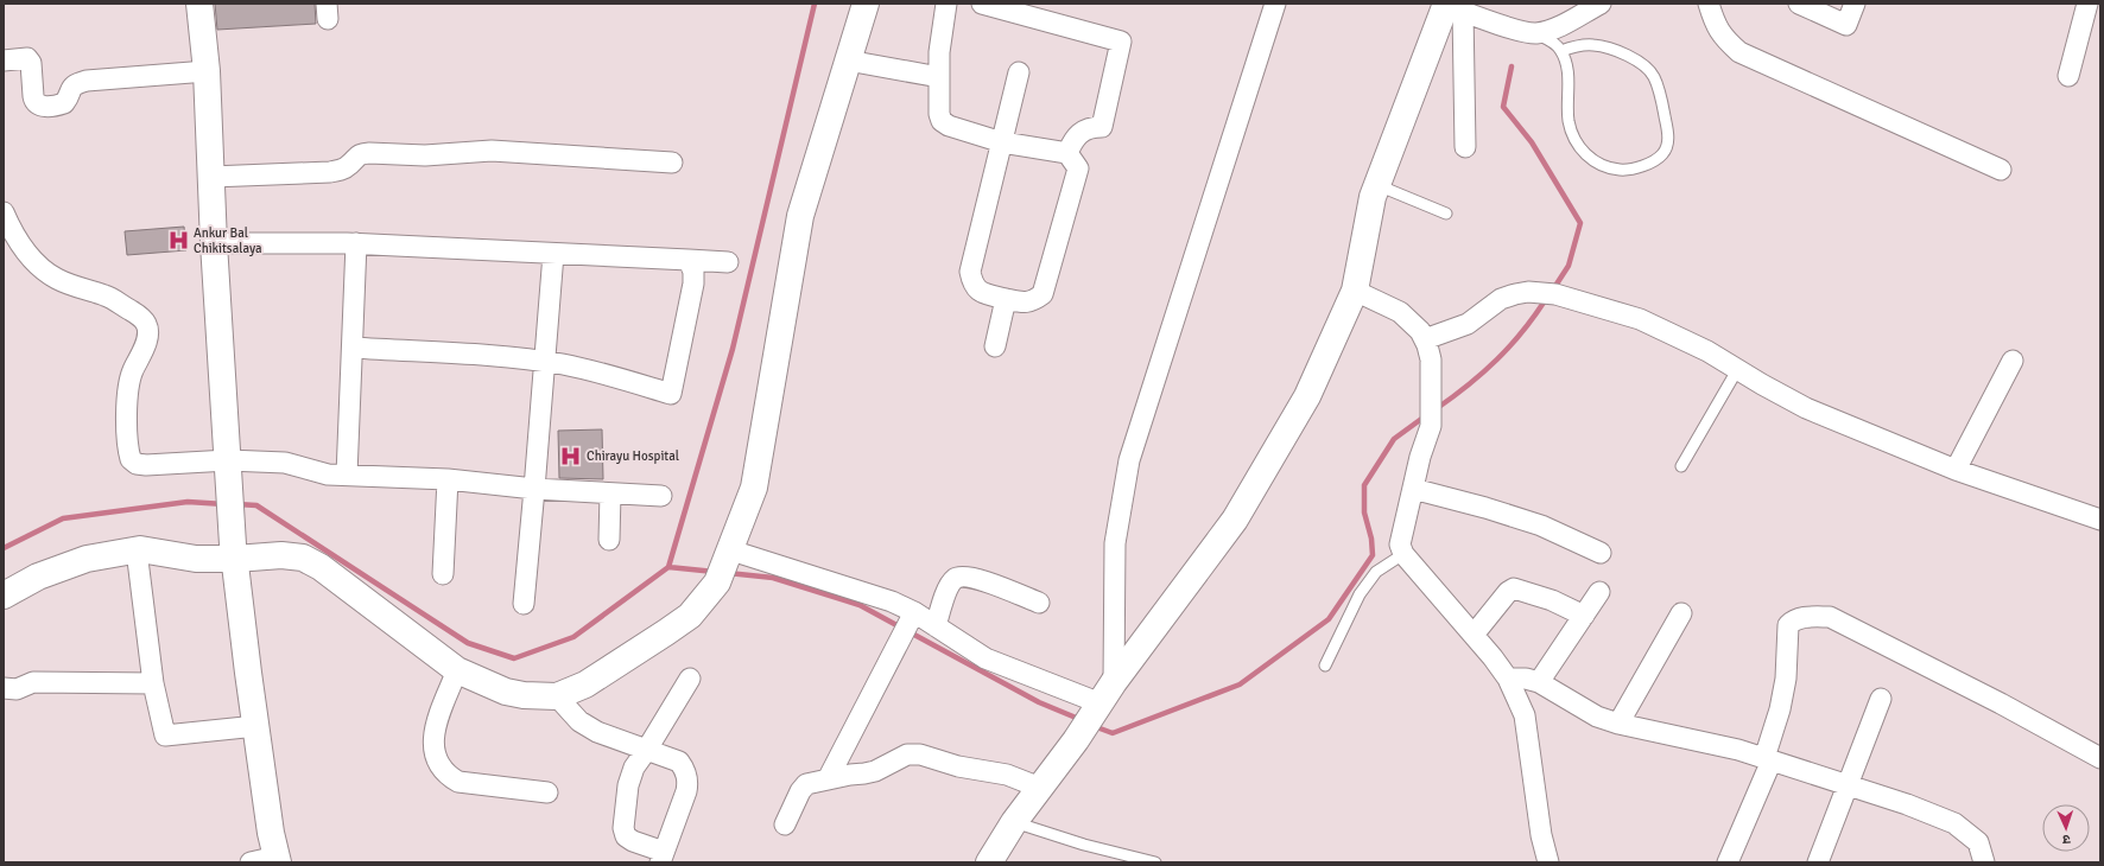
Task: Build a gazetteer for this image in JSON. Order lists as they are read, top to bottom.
{
  "places": {
    "hospital": ["Ankur Bal Chikitsalaya", "Chirayu Hospital"]
  },
  "north": "bottom"
}
